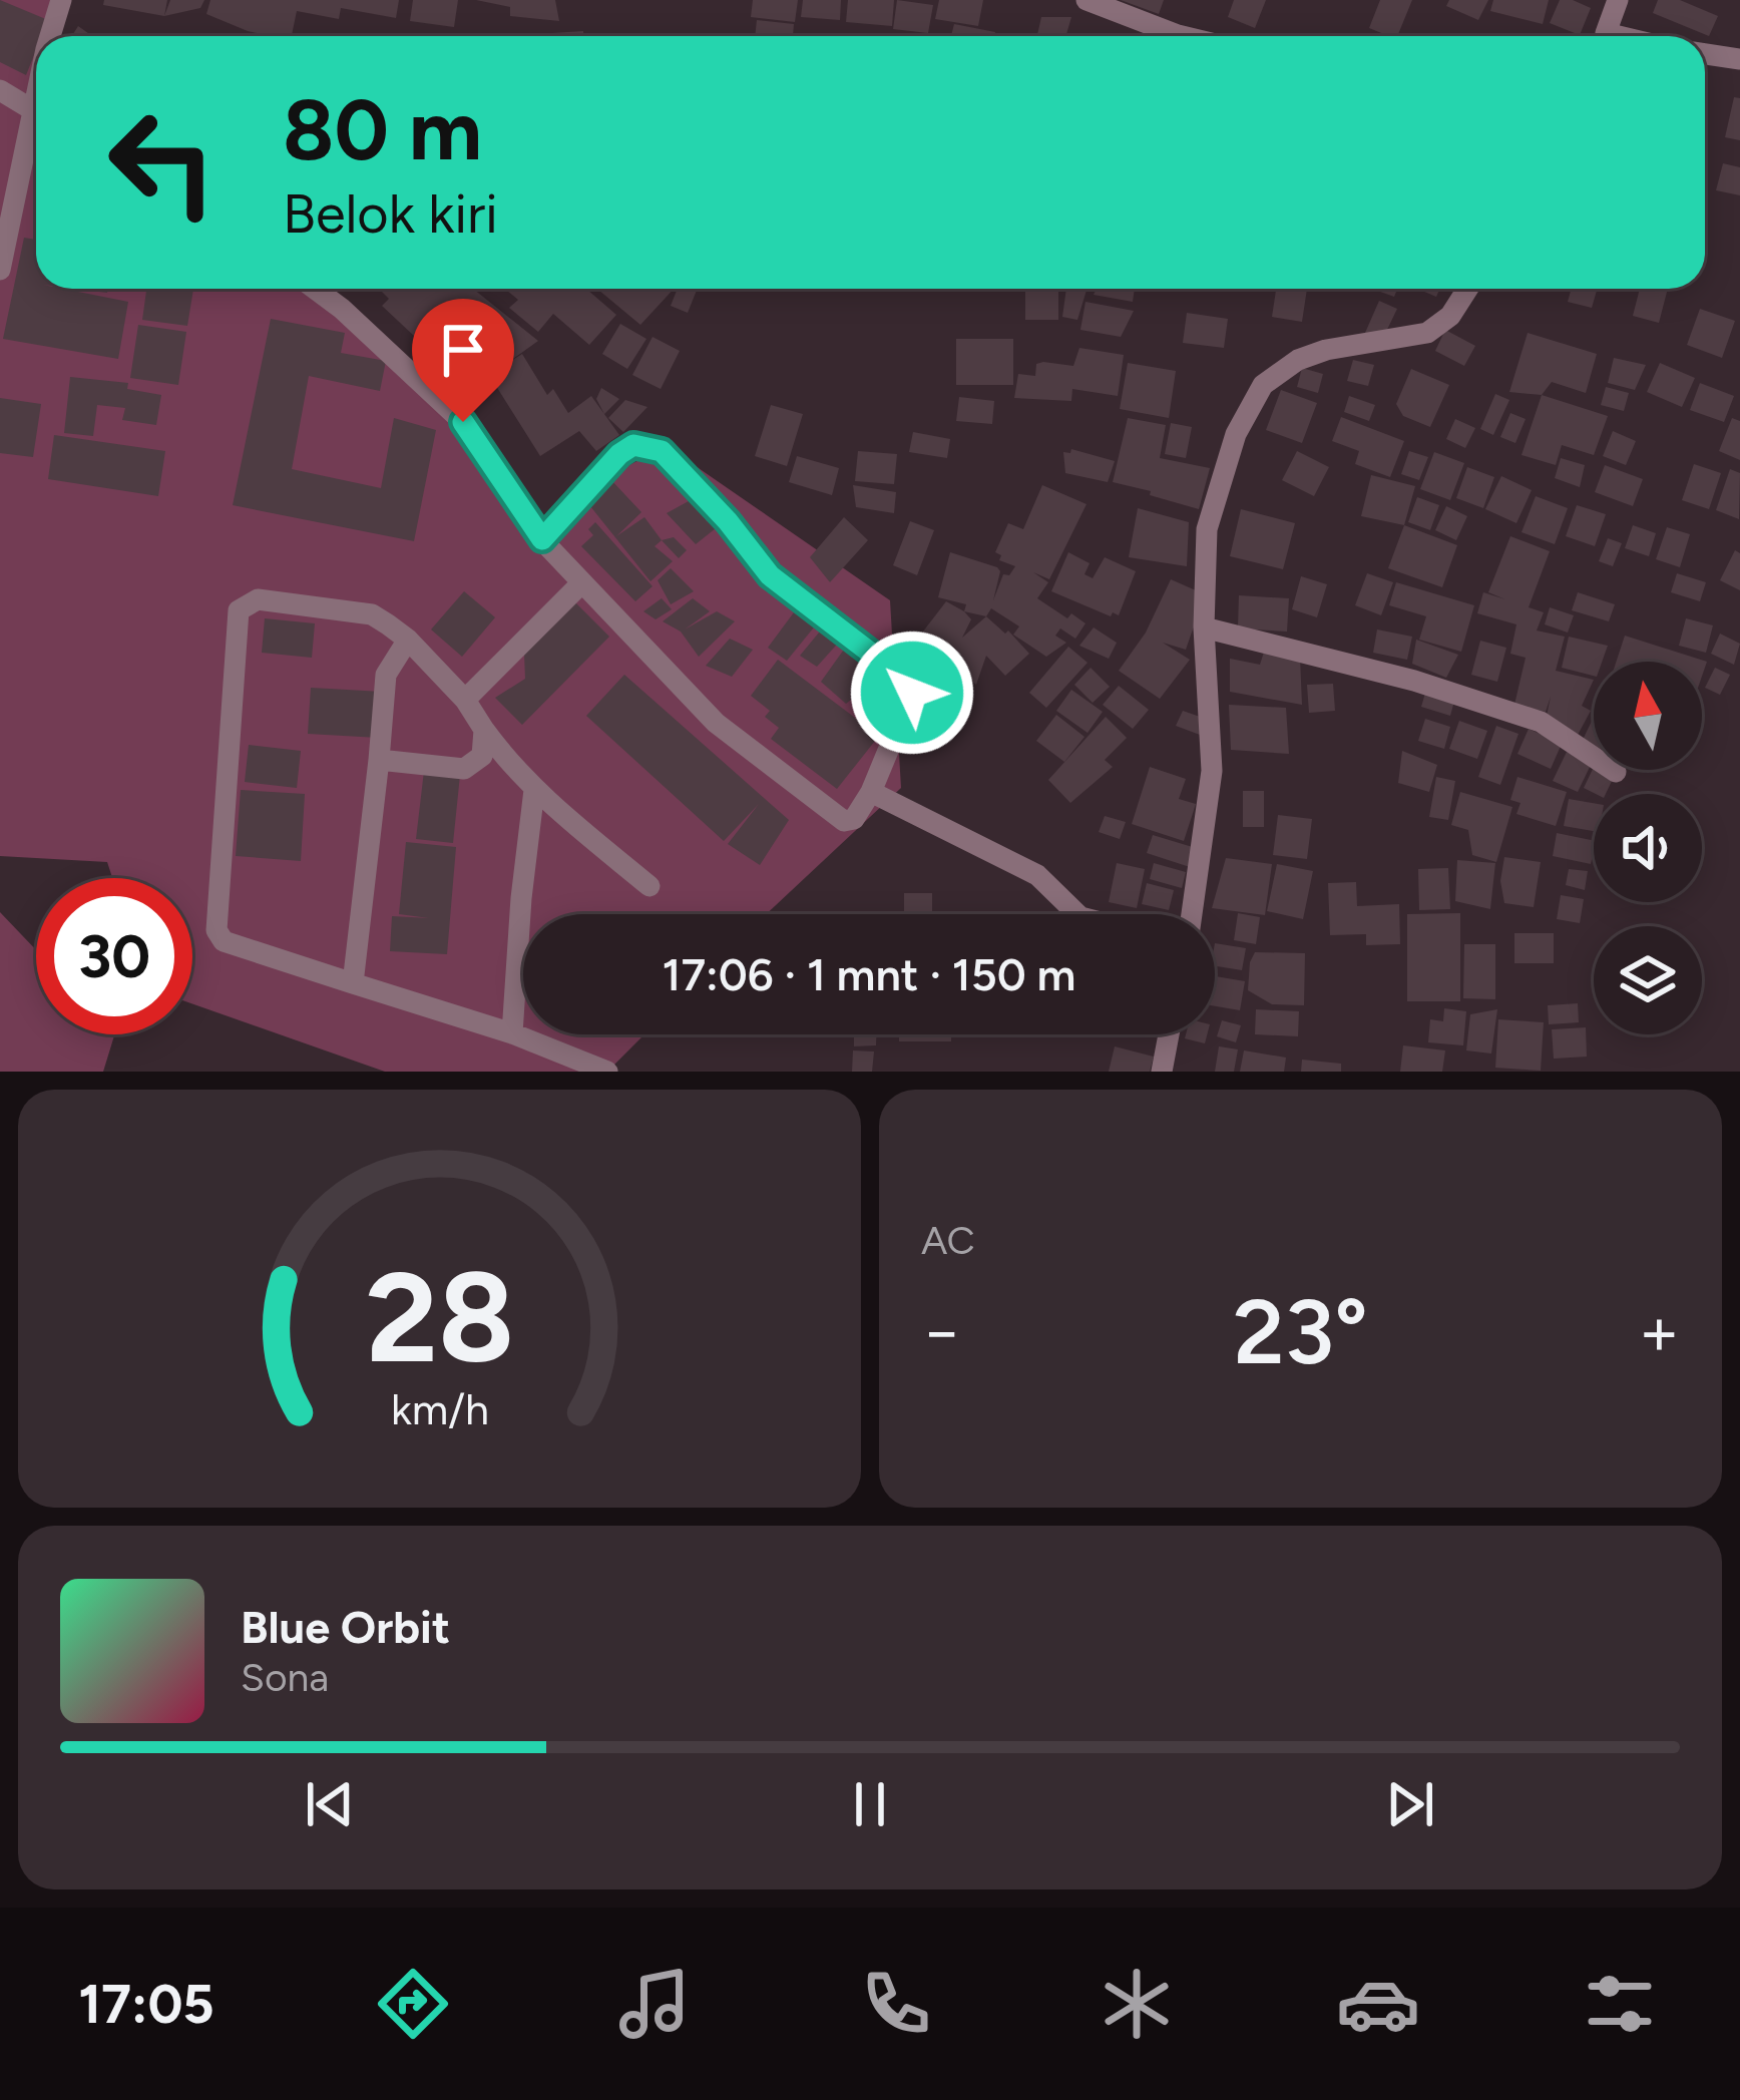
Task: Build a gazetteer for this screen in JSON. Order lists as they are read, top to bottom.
{
  "north": "top",
  "page": {
    "turn": ["80 m", "Belok kiri"],
    "limit": "30",
    "trip": "17:06 · 1 mnt · 150 m",
    "tile": "AC",
    "heat": ["−", "23°", "+"],
    "song": ["Blue Orbit", "Sona"],
    "tabs": "17:05",
    "gauge": ["28", "km/h"]
  }
}
